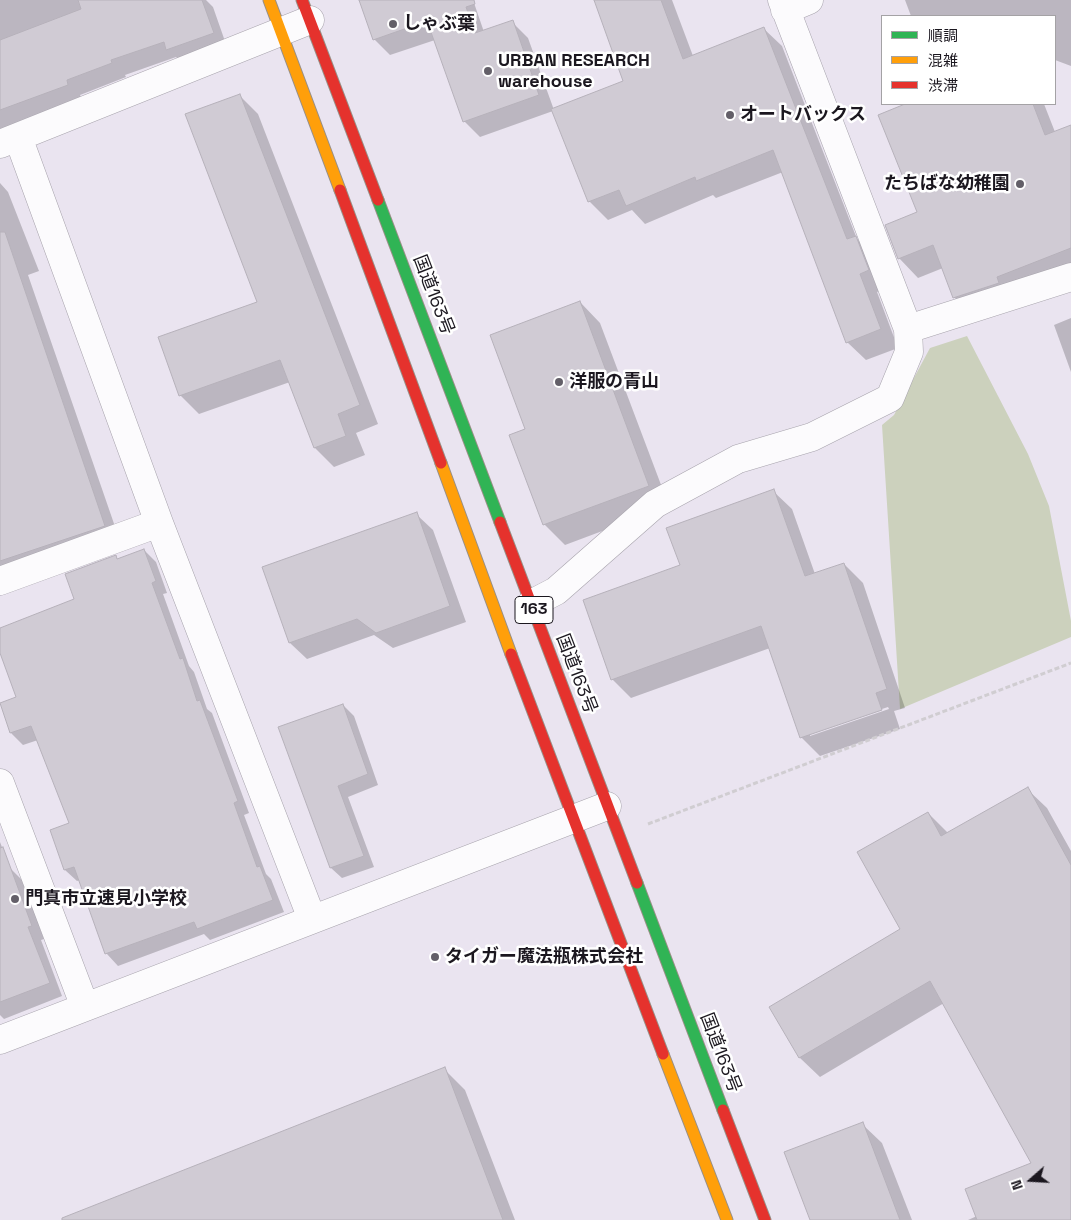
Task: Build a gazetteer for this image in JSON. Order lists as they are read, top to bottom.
{
  "streets": {
    "highway": ["国道163号", "163"]
  },
  "places": [
    "しゃぶ葉",
    "URBAN RESEARCH warehouse",
    "オートバックス",
    "たちばな幼稚園",
    "洋服の青山",
    "門真市立速見小学校",
    "タイガー魔法瓶株式会社"
  ],
  "legend": ["順調", "混雑", "渋滞"],
  "north": "left"
}
